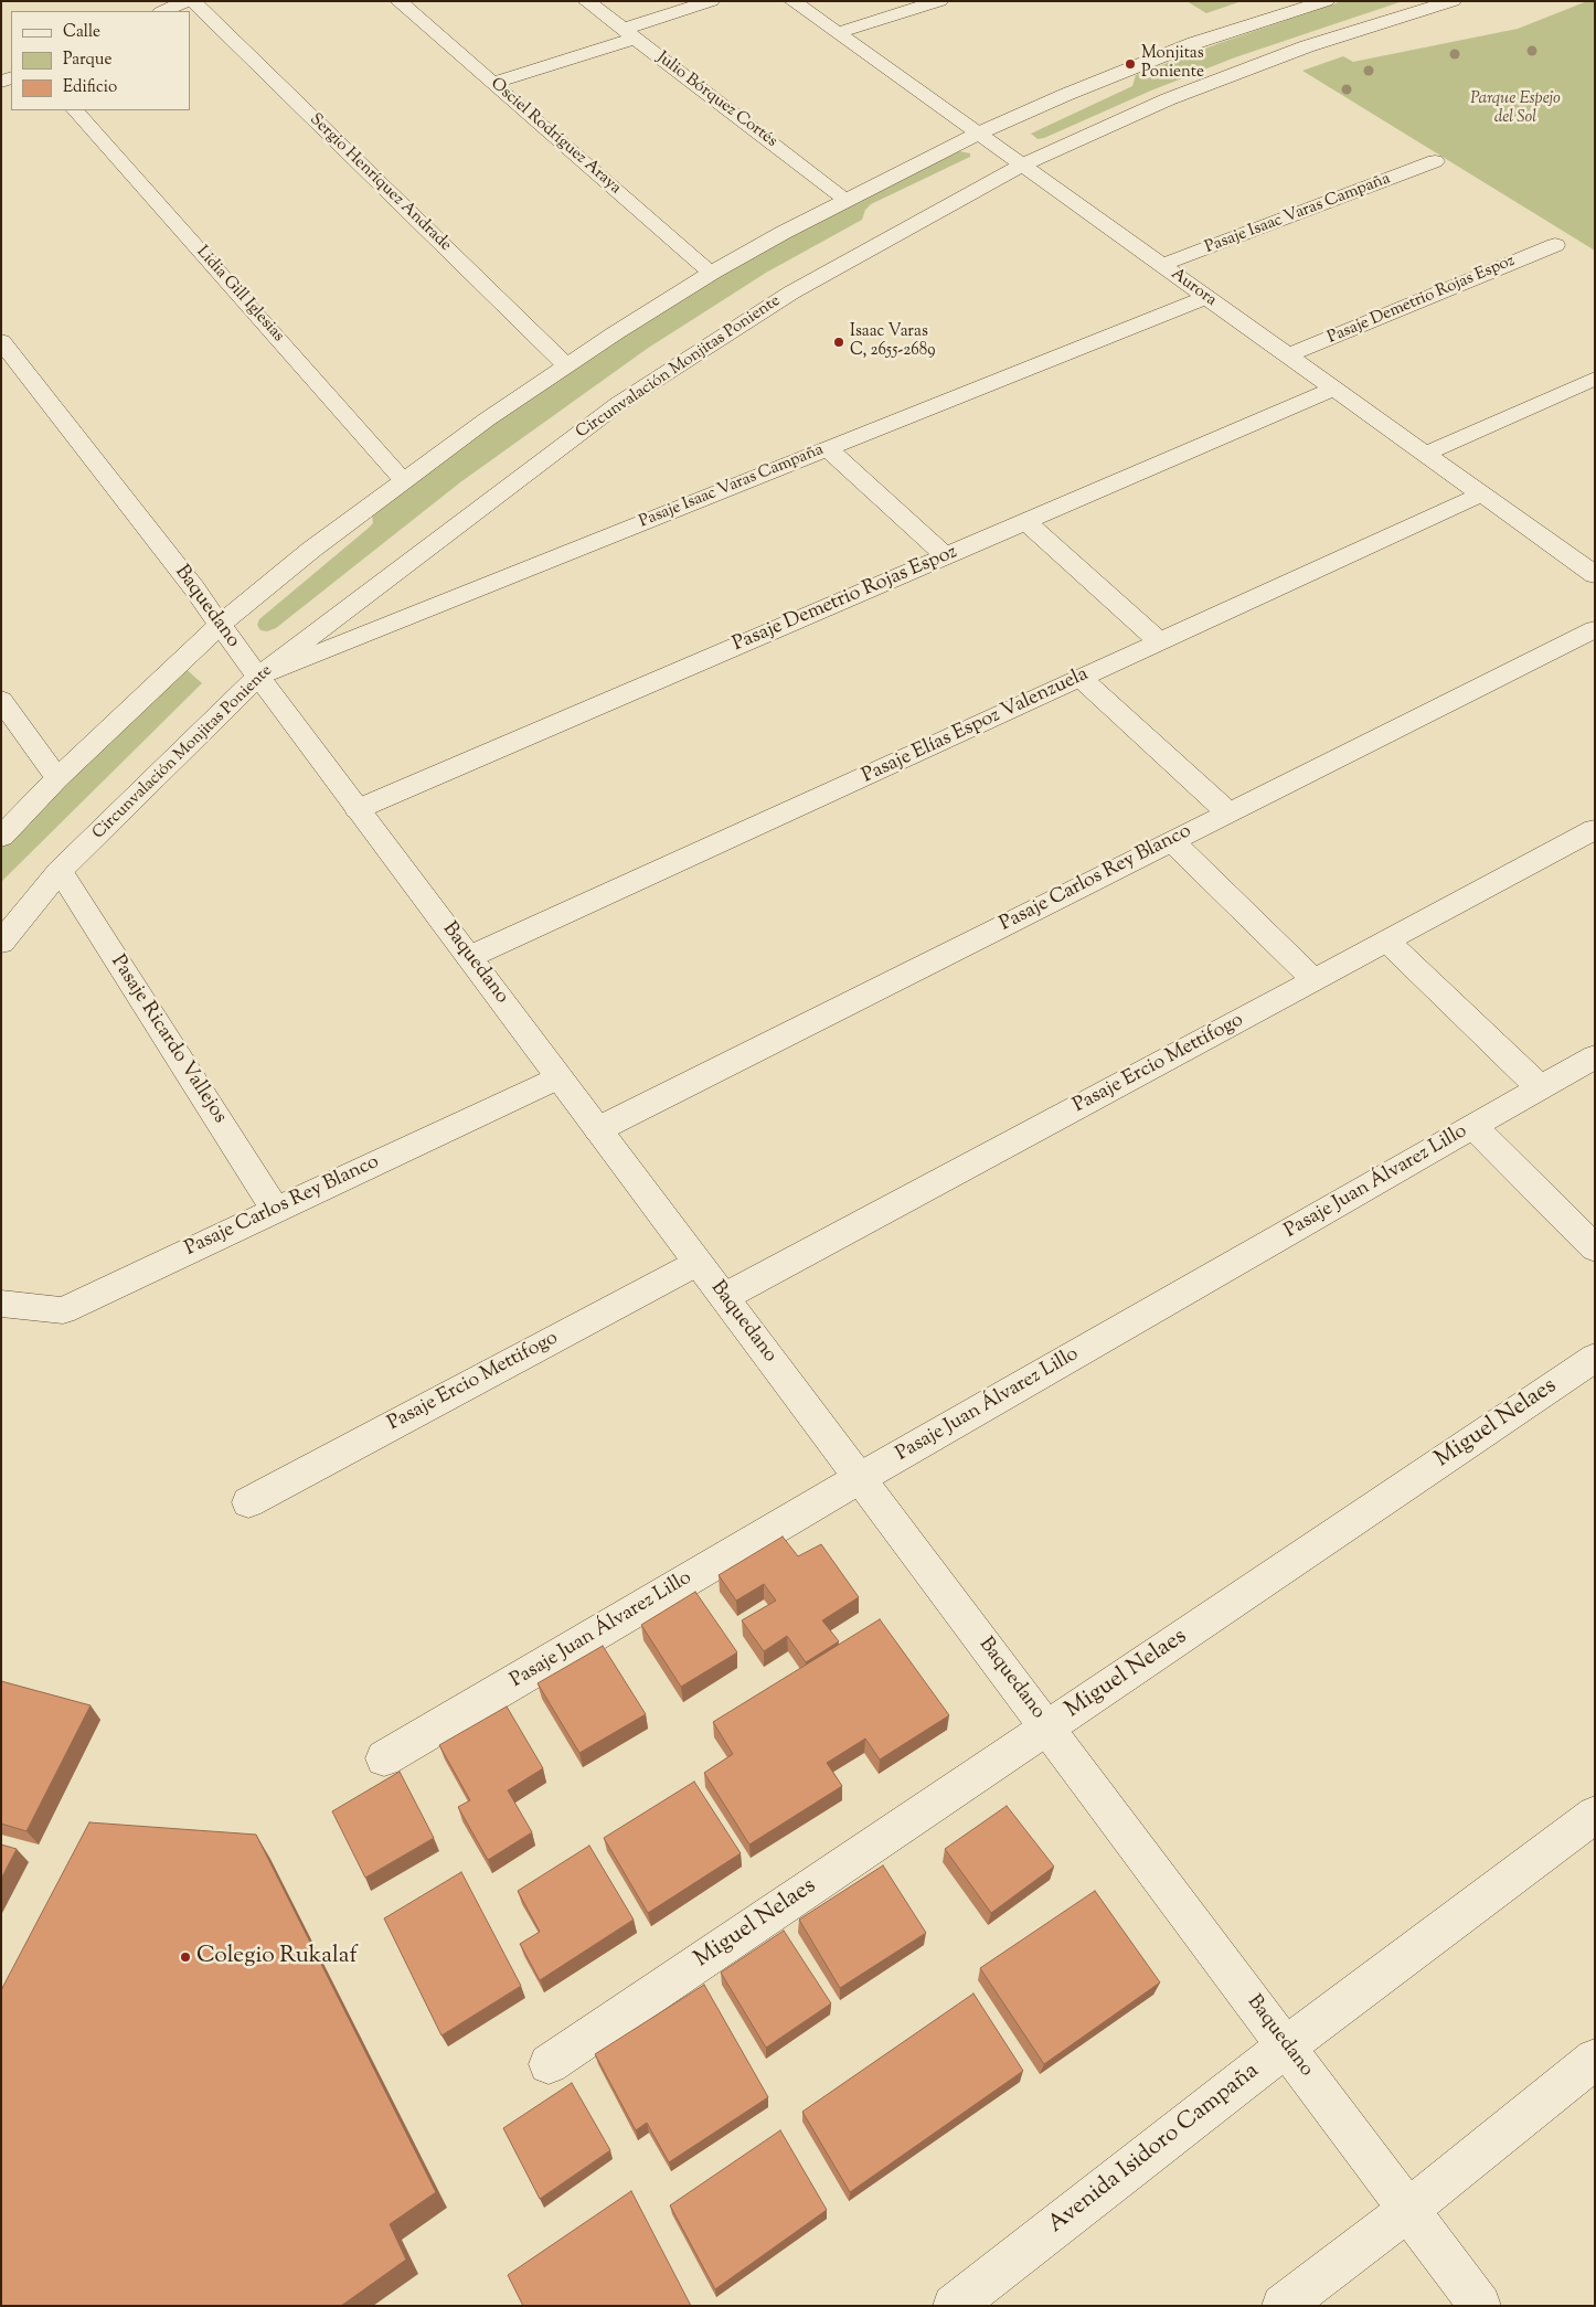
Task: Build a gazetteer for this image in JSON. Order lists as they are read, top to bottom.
{
  "streets": {
    "street": [
      "Julio Bórquez Cortés",
      "Osciel Rodríguez Araya",
      "Sergio Henríquez Andrade",
      "Pasaje Isaac Varas Campaña",
      "Aurora",
      "Lidia Gill Iglesias",
      "Pasaje Demetrio Rojas Espoz",
      "Circunvalación Monjitas Poniente",
      "Baquedano",
      "Pasaje Elías Espoz Valenzuela",
      "Pasaje Carlos Rey Blanco",
      "Pasaje Ricardo Vallejos",
      "Pasaje Ercio Mettifogo",
      "Pasaje Juan Álvarez Lillo",
      "Miguel Nelaes",
      "Avenida Isidoro Campaña"
    ]
  },
  "crossings": [
    ["Pasaje Isaac Varas Campaña", "Aurora"],
    ["Pasaje Isaac Varas Campaña", "Circunvalación Monjitas Poniente"],
    ["Pasaje Isaac Varas Campaña", "Baquedano"],
    ["Aurora", "Pasaje Demetrio Rojas Espoz"],
    ["Aurora", "Circunvalación Monjitas Poniente"],
    ["Aurora", "Pasaje Elías Espoz Valenzuela"],
    ["Pasaje Demetrio Rojas Espoz", "Baquedano"],
    ["Circunvalación Monjitas Poniente", "Baquedano"],
    ["Circunvalación Monjitas Poniente", "Pasaje Ricardo Vallejos"],
    ["Baquedano", "Pasaje Elías Espoz Valenzuela"],
    ["Baquedano", "Pasaje Carlos Rey Blanco"],
    ["Baquedano", "Pasaje Ercio Mettifogo"],
    ["Baquedano", "Pasaje Juan Álvarez Lillo"],
    ["Baquedano", "Miguel Nelaes"],
    ["Baquedano", "Avenida Isidoro Campaña"],
    ["Pasaje Carlos Rey Blanco", "Pasaje Ricardo Vallejos"]
  ],
  "parks": ["Parque Espejo del Sol"],
  "places": ["Monjitas Poniente", "Isaac Varas C, 2655-2689", "Colegio Rukalaf"],
  "legend": ["Calle", "Parque", "Edificio"]
}
